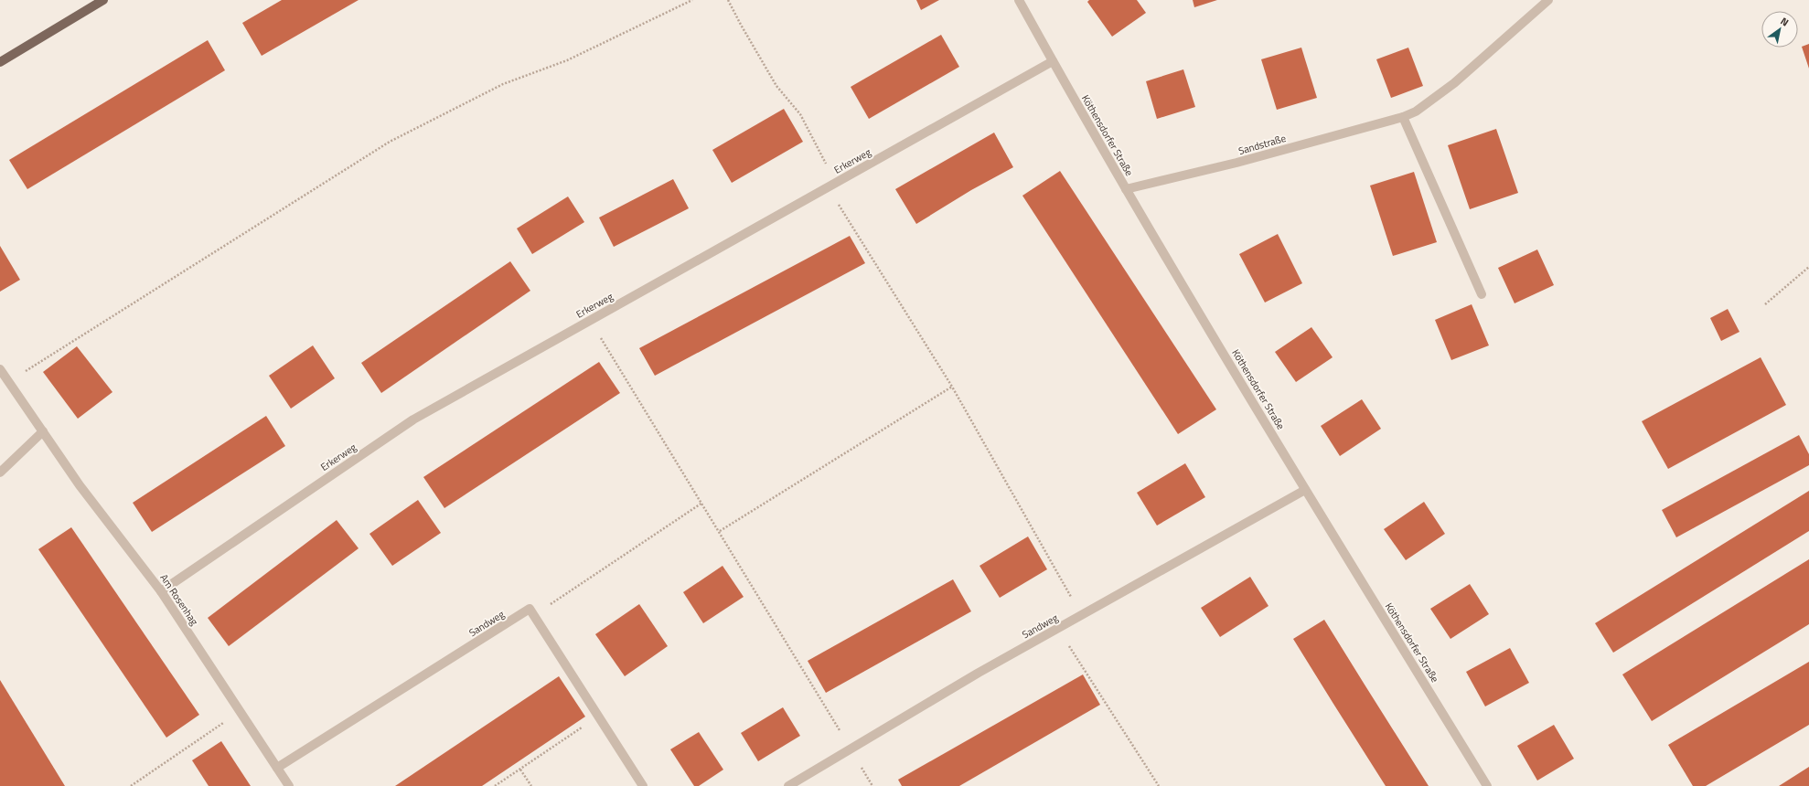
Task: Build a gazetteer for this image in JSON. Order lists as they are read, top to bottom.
{
  "streets": {
    "street": [
      "Köthensdorfer Straße",
      "Sandstraße",
      "Erkerweg",
      "Am Rosenhag",
      "Sandweg"
    ]
  },
  "crossings": [
    ["Köthensdorfer Straße", "Sandstraße"],
    ["Köthensdorfer Straße", "Erkerweg"],
    ["Köthensdorfer Straße", "Sandweg"],
    ["Erkerweg", "Am Rosenhag"],
    ["Am Rosenhag", "Sandweg"]
  ],
  "north": "top right"
}
